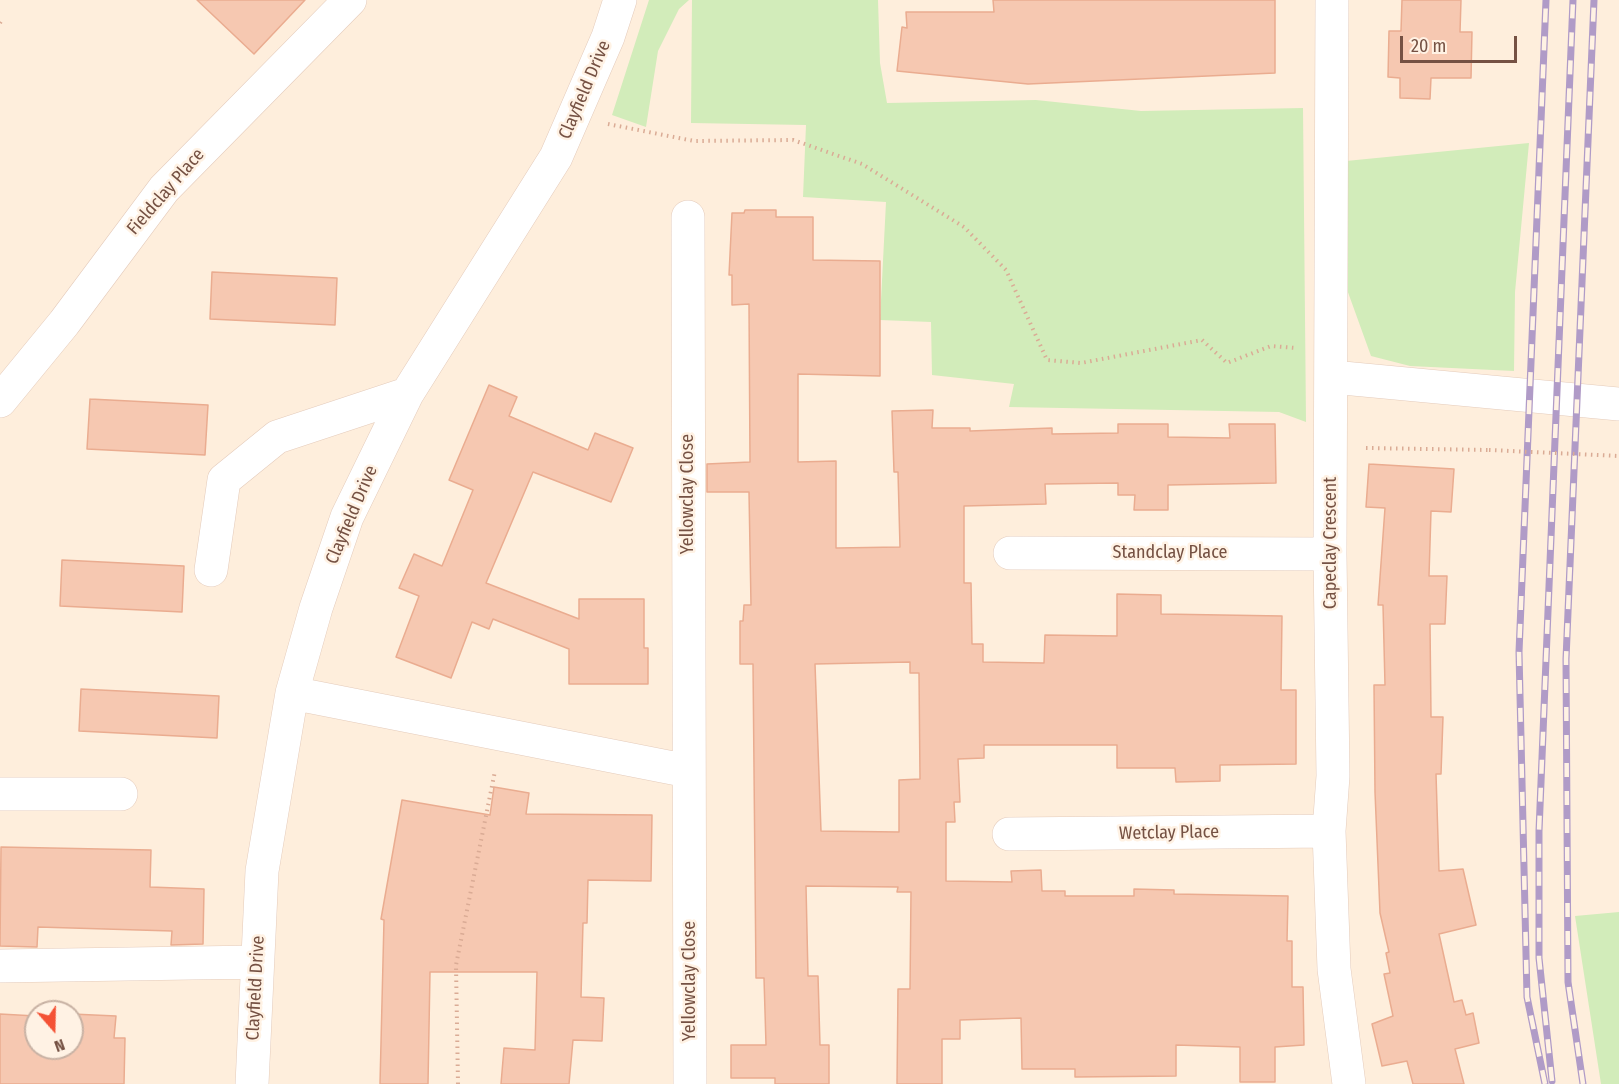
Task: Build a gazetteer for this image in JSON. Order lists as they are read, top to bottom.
{
  "streets": {
    "street": [
      "Clayfield Drive",
      "Fieldclay Place",
      "Yellowclay Close",
      "Capeclay Crescent",
      "Standclay Place",
      "Wetclay Place"
    ]
  },
  "crossings": [
    ["Capeclay Crescent", "Standclay Place"],
    ["Capeclay Crescent", "Wetclay Place"]
  ],
  "scale_bar": "20 m",
  "north": "bottom"
}
